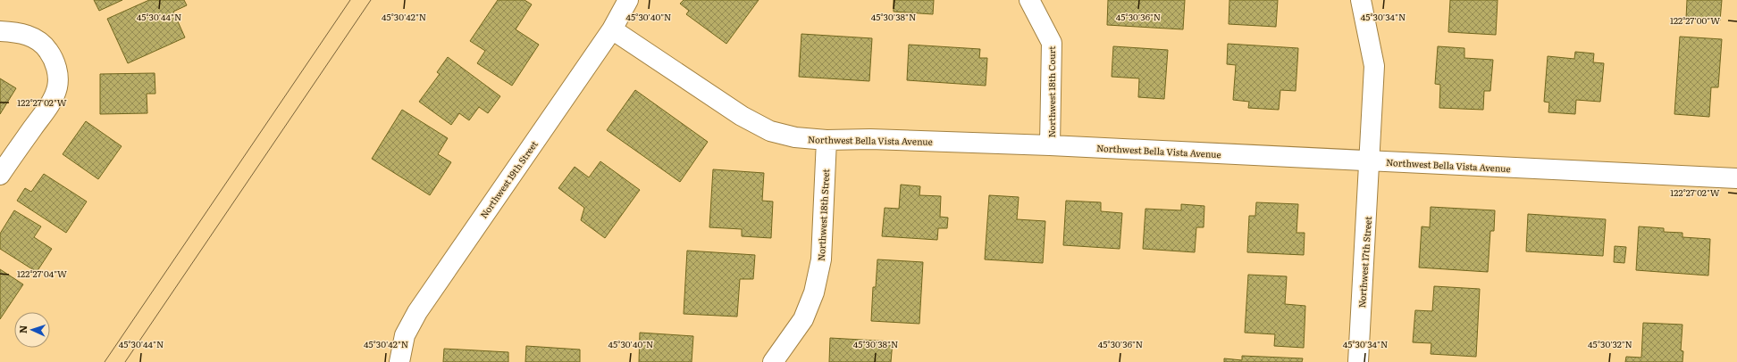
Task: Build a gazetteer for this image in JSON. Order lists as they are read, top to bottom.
{
  "streets": {
    "street": [
      "Northwest 18th Court",
      "Northwest Bella Vista Avenue",
      "Northwest 19th Street",
      "Northwest 18th Street",
      "Northwest 17th Street"
    ]
  },
  "crossings": [
    ["Northwest 18th Court", "Northwest Bella Vista Avenue"],
    ["Northwest Bella Vista Avenue", "Northwest 19th Street"],
    ["Northwest Bella Vista Avenue", "Northwest 18th Street"],
    ["Northwest Bella Vista Avenue", "Northwest 17th Street"]
  ],
  "north": "left",
  "coordinates": [
    "45°30'44\"N",
    "45°30'42\"N",
    "45°30'40\"N",
    "45°30'38\"N",
    "45°30'36\"N",
    "45°30'34\"N",
    "122°27'00\"W",
    "122°27'02\"W",
    "122°27'04\"W",
    "45°30'32\"N"
  ]
}
